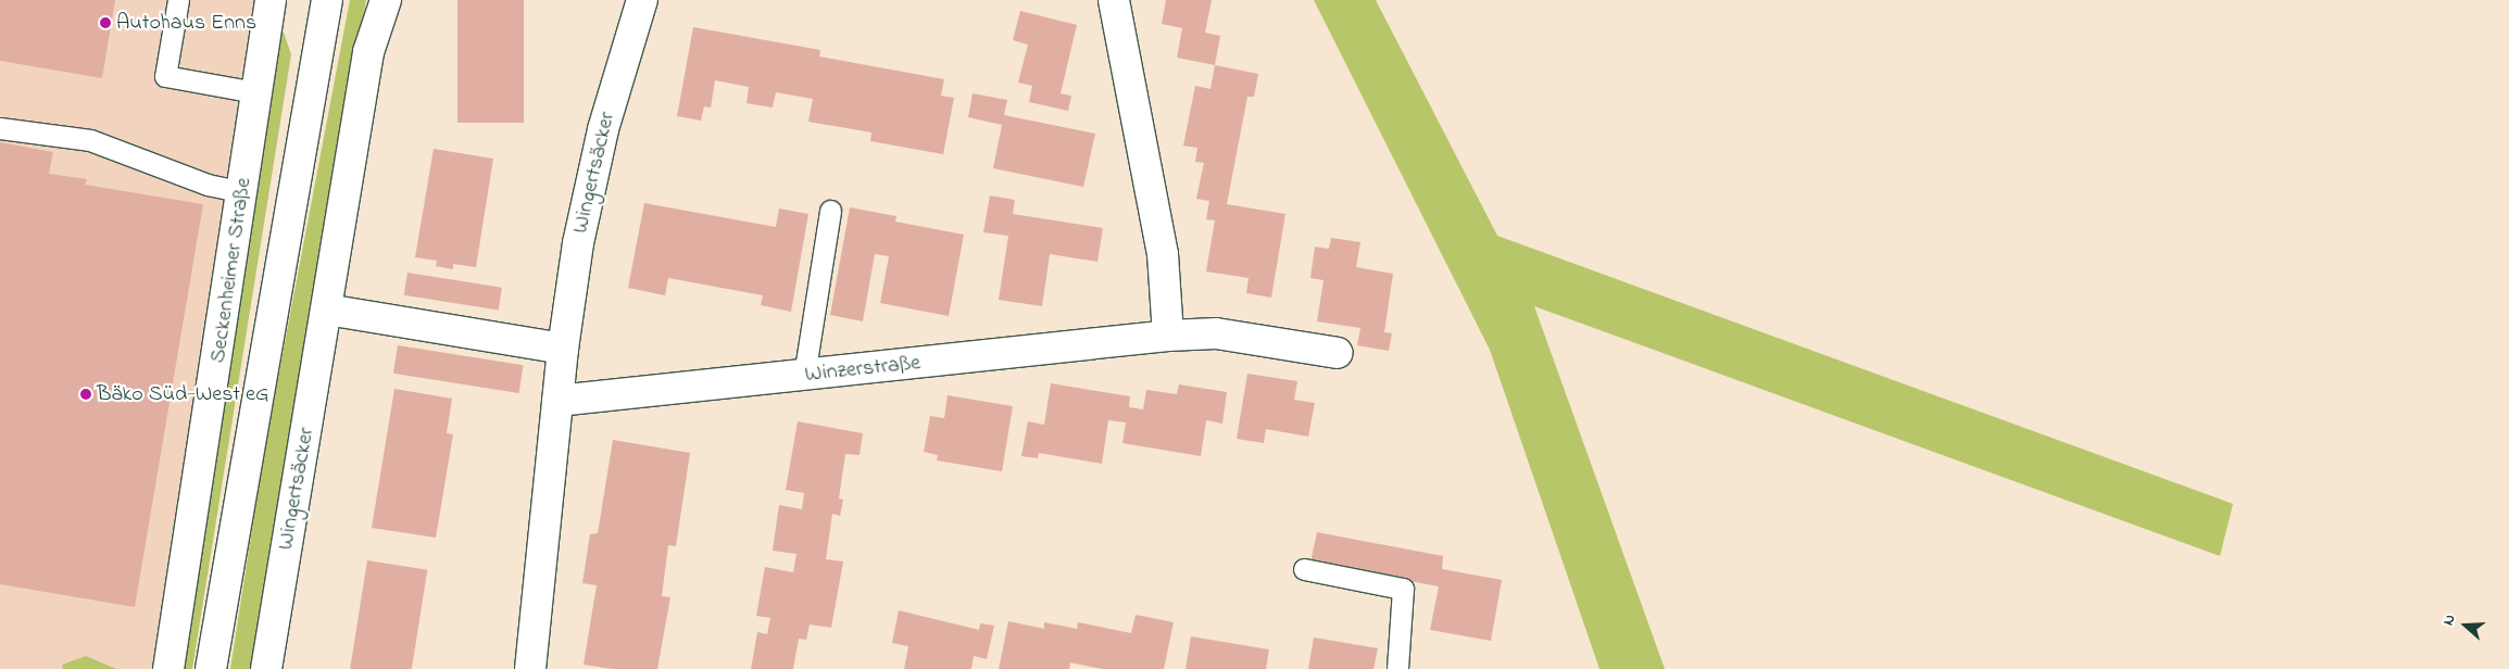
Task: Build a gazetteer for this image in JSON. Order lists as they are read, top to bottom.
{
  "streets": {
    "street": ["Wingertsäcker", "Seckenheimer Straße", "Winzerstraße"]
  },
  "crossings": [
    ["Wingertsäcker", "Winzerstraße"]
  ],
  "places": ["Autohaus Enns", "Bäko Süd-West eG"],
  "north": "left"
}
